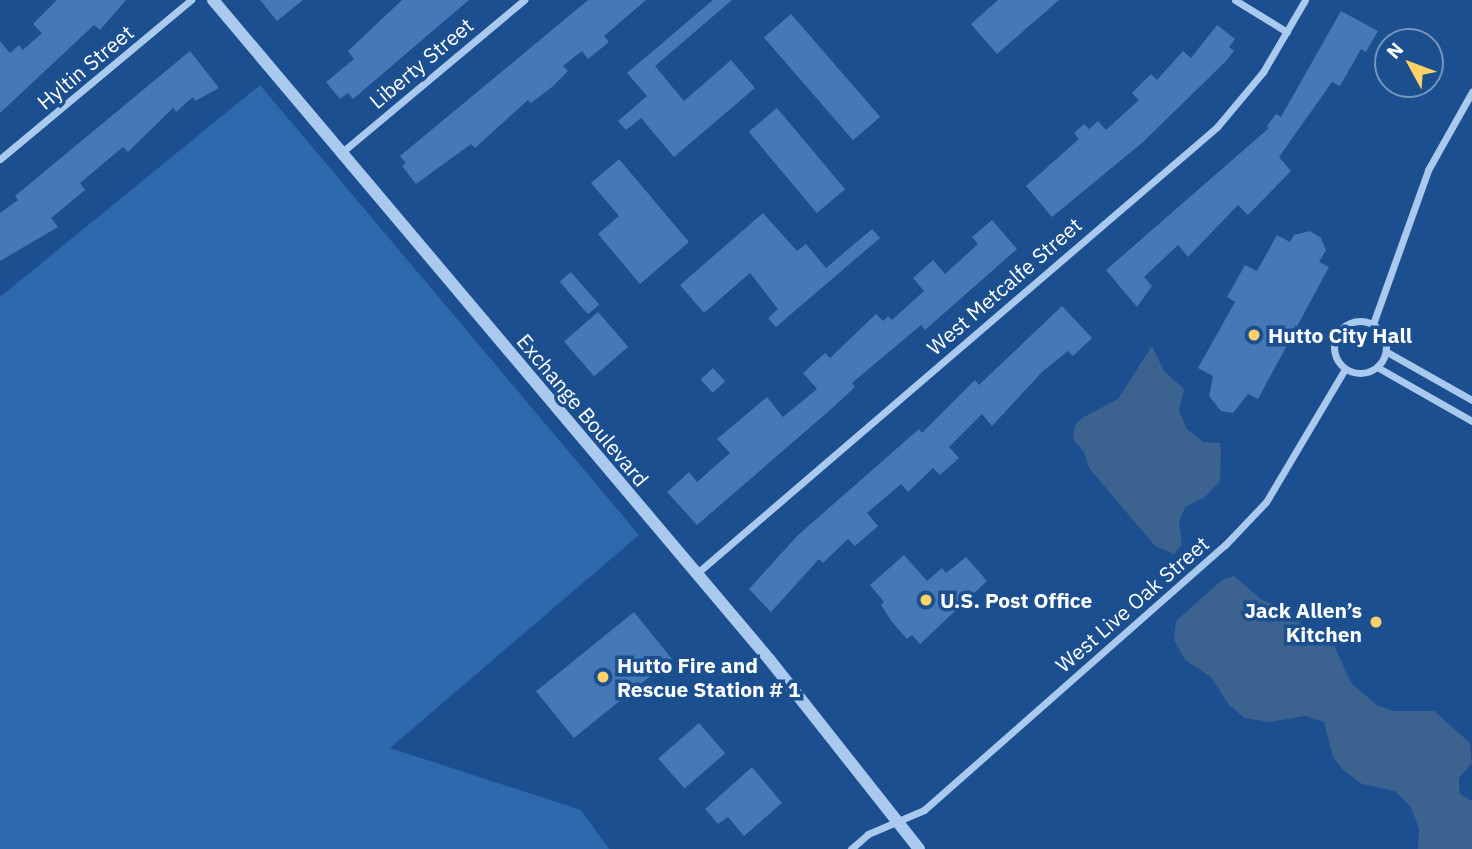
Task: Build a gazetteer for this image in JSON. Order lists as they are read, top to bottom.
{
  "streets": {
    "street": [
      "Liberty Street",
      "Hyltin Street",
      "West Metcalfe Street",
      "Exchange Boulevard",
      "West Live Oak Street"
    ]
  },
  "crossings": [
    ["Liberty Street", "Exchange Boulevard"],
    ["West Metcalfe Street", "Exchange Boulevard"],
    ["Exchange Boulevard", "West Live Oak Street"]
  ],
  "places": [
    "Hutto City Hall",
    "U.S. Post Office",
    "Jack Allen’s Kitchen",
    "Hutto Fire and Rescue Station # 1"
  ],
  "north": "top left"
}
